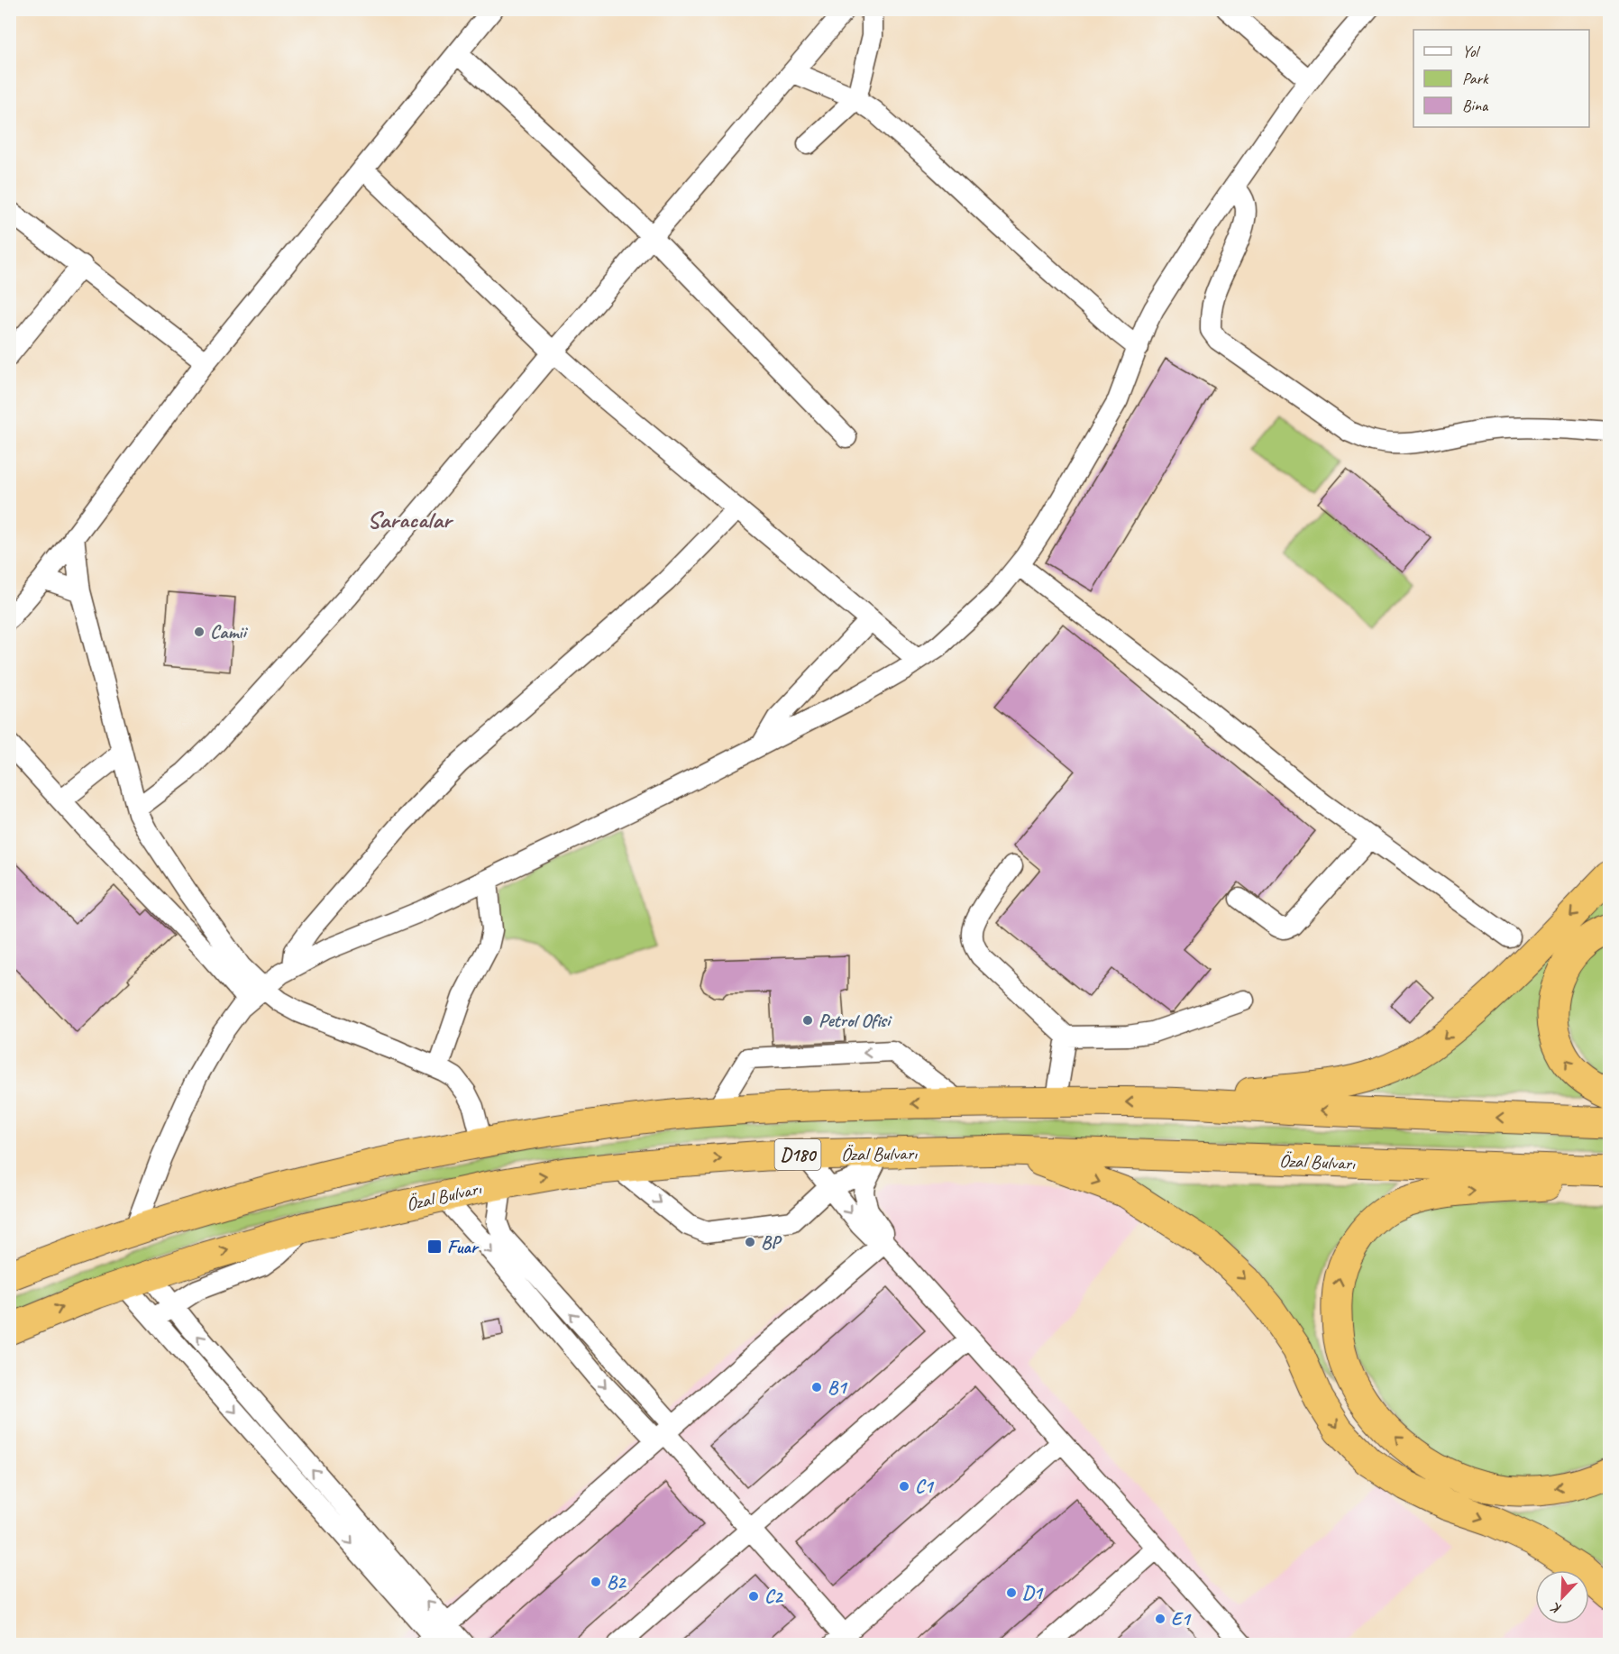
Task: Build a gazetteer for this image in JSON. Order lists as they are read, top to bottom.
{
  "streets": {
    "highway": ["Özal Bulvarı", "D180"]
  },
  "districts": ["Saracalar"],
  "places": {
    "other": [
      "Camii",
      "Petrol Ofisi",
      "BP",
      "B1",
      "C1",
      "B2",
      "D1",
      "C2",
      "E1"
    ],
    "transit": ["Fuar"]
  },
  "legend": ["Yol", "Park", "Bina"],
  "north": "bottom left"
}
